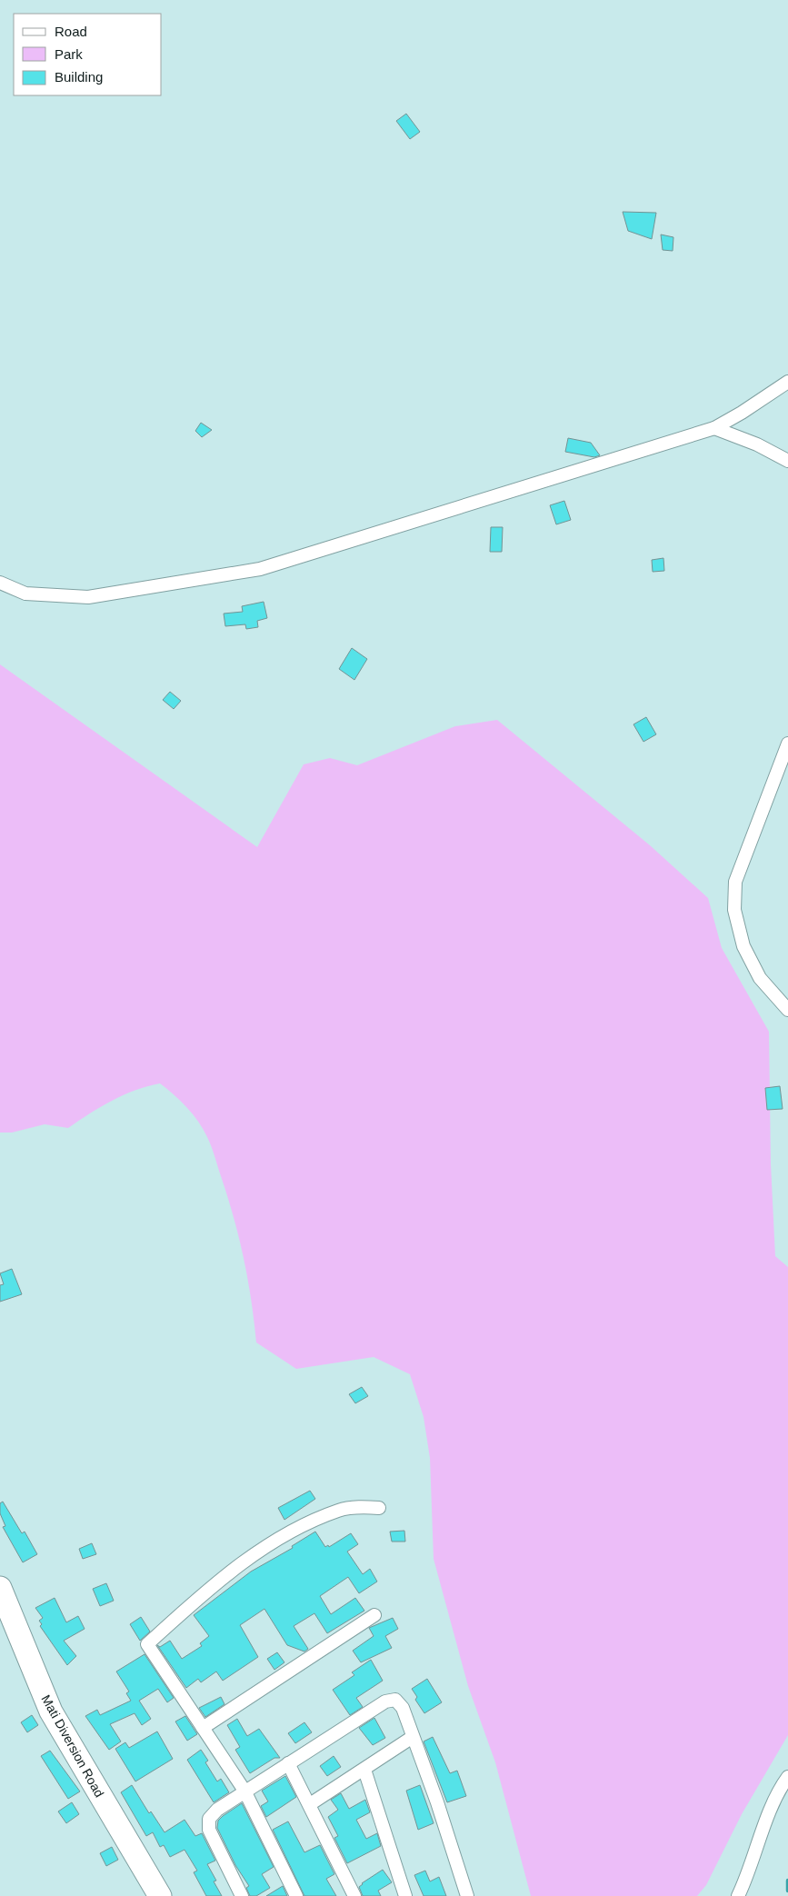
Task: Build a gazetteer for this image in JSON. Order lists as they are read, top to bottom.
{
  "streets": {
    "highway": ["Mati Diversion Road"]
  },
  "legend": ["Road", "Park", "Building"]
}
